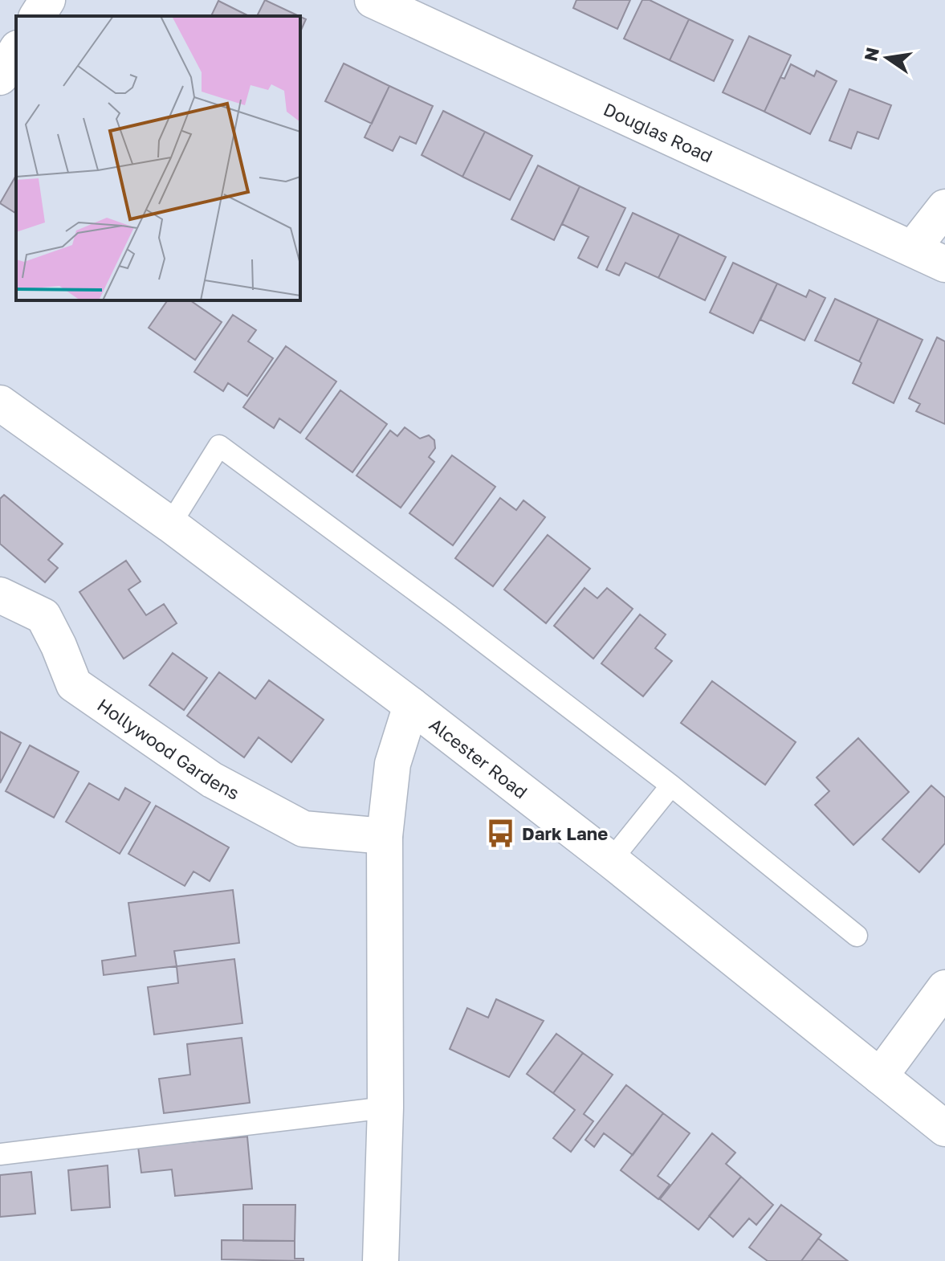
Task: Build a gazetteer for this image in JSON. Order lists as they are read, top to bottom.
{
  "streets": {
    "street": ["Douglas Road", "Hollywood Gardens", "Alcester Road"]
  },
  "places": {
    "bus stop": ["Dark Lane"]
  },
  "north": "left"
}
